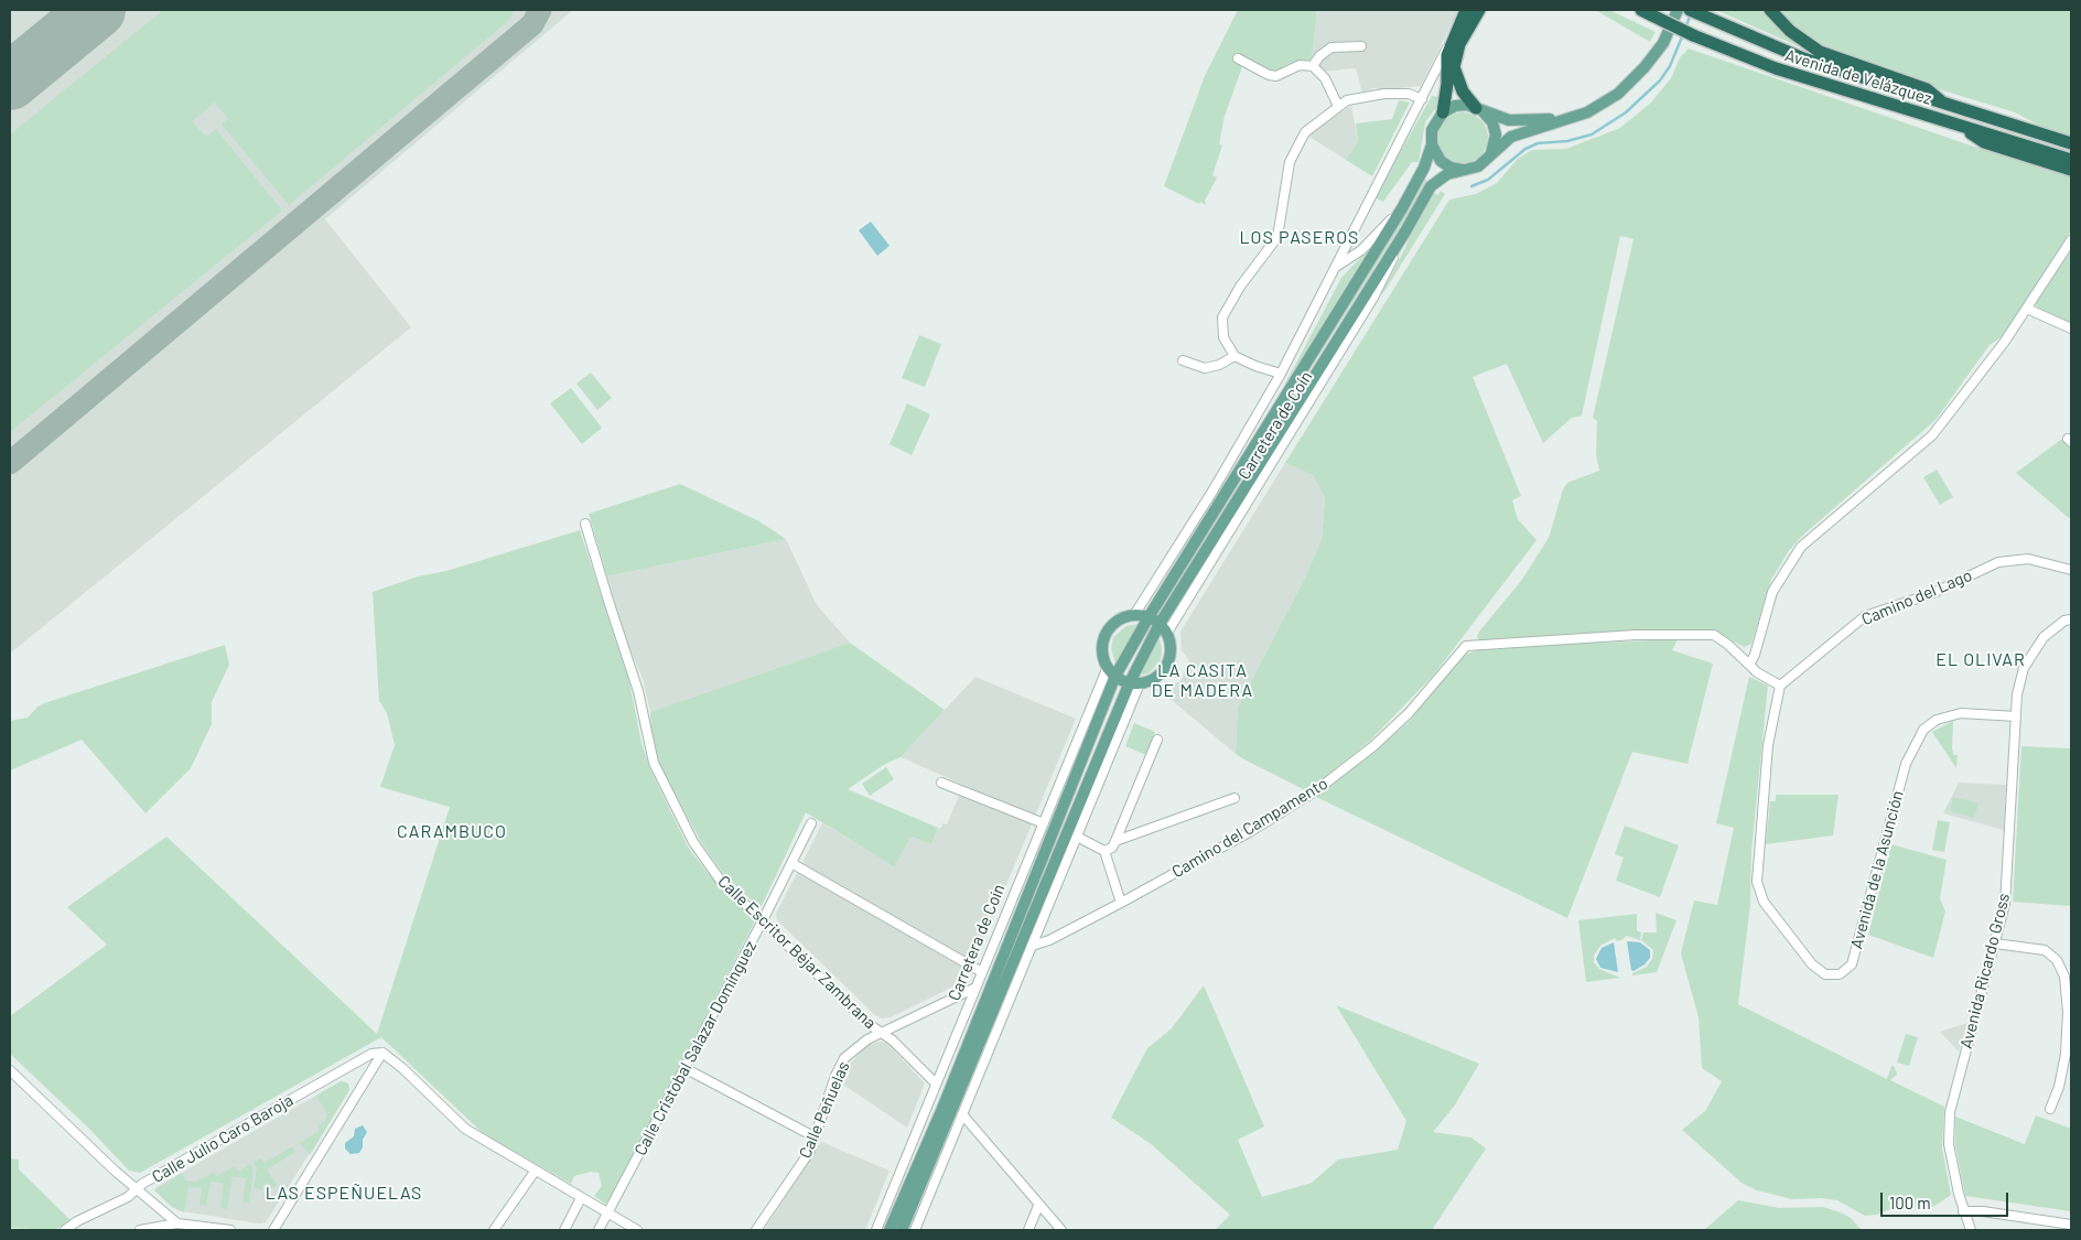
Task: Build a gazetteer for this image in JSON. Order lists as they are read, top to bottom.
{
  "streets": {
    "highway": ["Avenida de Velázquez"],
    "main road": ["Carretera de Coín"],
    "street": [
      "Camino del Lago",
      "Camino del Campamento",
      "Avenida de la Asunción",
      "Calle Escritor Béjar Zambrana",
      "Avenida Ricardo Gross",
      "Calle Cristobal Salazar Domínguez",
      "Calle Peñuelas",
      "Calle Julio Caro Baroja"
    ]
  },
  "crossings": [
    ["Carretera de Coín", "Calle Escritor Béjar Zambrana"],
    ["Carretera de Coín", "Calle Peñuelas"],
    ["Camino del Lago", "Camino del Campamento"],
    ["Camino del Lago", "Avenida de la Asunción"],
    ["Camino del Campamento", "Avenida de la Asunción"],
    ["Avenida de la Asunción", "Avenida Ricardo Gross"],
    ["Calle Escritor Béjar Zambrana", "Calle Cristobal Salazar Domínguez"],
    ["Calle Escritor Béjar Zambrana", "Calle Peñuelas"]
  ],
  "districts": [
    "LOS PASEROS",
    "EL OLIVAR",
    "LA CASITA DE MADERA",
    "CARAMBUCO",
    "LAS ESPEÑUELAS"
  ],
  "scale_bar": "100 m"
}
